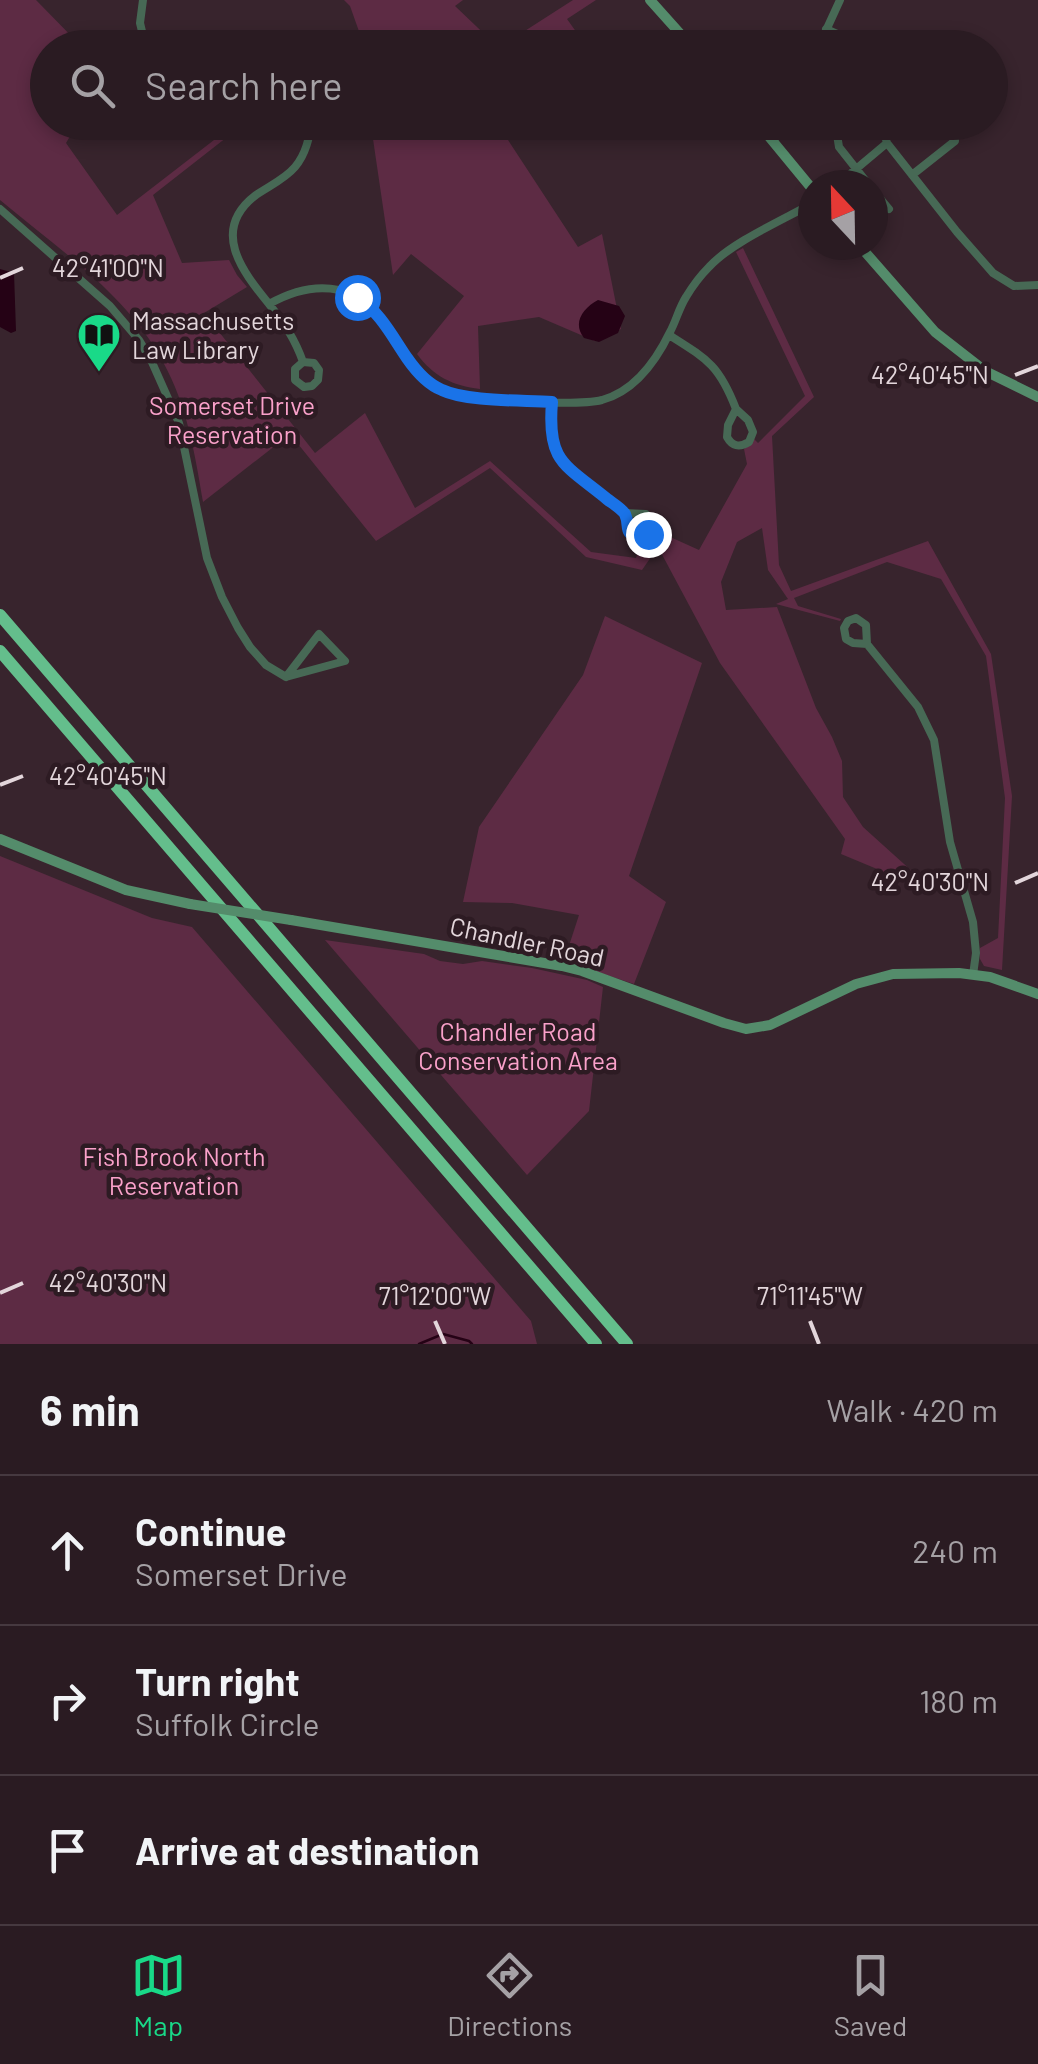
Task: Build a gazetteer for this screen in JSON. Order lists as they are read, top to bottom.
{
  "streets": {
    "street": ["Chandler Road"]
  },
  "parks": ["Somerset Drive Reservation", "Chandler Road Conservation Area", "Fish Brook North Reservation"],
  "places": {
    "library": ["Massachusetts Law Library"]
  },
  "north": "top",
  "page": {
    "search": "Search here",
    "heading": ["6 min", "Walk · 420 m"],
    "list": [
      ["Continue", "Somerset Drive", "240 m"],
      ["Turn right", "Suffolk Circle", "180 m"],
      "Arrive at destination"
    ],
    "nav": ["Map", "Directions", "Saved"]
  },
  "coordinates": [
    "42°41'00\"N",
    "42°40'45\"N",
    "42°40'30\"N",
    "71°12'00\"W",
    "71°11'45\"W"
  ]
}
